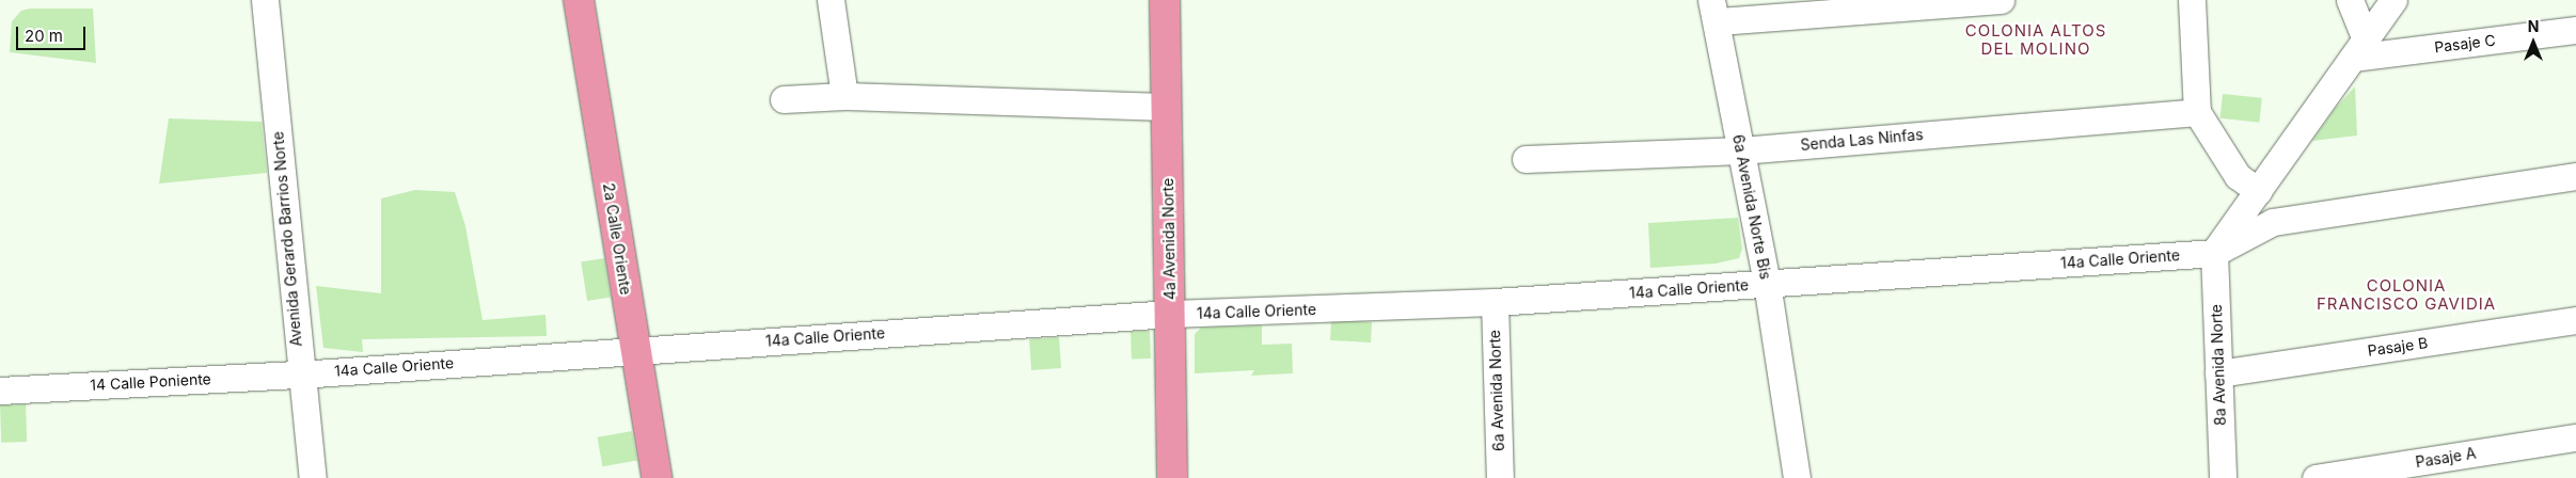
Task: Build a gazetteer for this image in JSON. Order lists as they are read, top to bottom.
{
  "streets": {
    "main road": ["2a Calle Oriente", "4a Avenida Norte"],
    "street": [
      "Pasaje C",
      "Senda Las Ninfas",
      "6a Avenida Norte Bis",
      "Avenida Gerardo Barrios Norte",
      "14a Calle Oriente",
      "Pasaje B",
      "8a Avenida Norte",
      "14 Calle Poniente",
      "6a Avenida Norte",
      "Pasaje A"
    ]
  },
  "crossings": [
    ["Senda Las Ninfas", "6a Avenida Norte Bis"],
    ["6a Avenida Norte Bis", "14a Calle Oriente"],
    ["Avenida Gerardo Barrios Norte", "14a Calle Oriente"],
    ["Avenida Gerardo Barrios Norte", "14 Calle Poniente"],
    ["2a Calle Oriente", "14a Calle Oriente"],
    ["4a Avenida Norte", "14a Calle Oriente"],
    ["14a Calle Oriente", "8a Avenida Norte"],
    ["14a Calle Oriente", "14 Calle Poniente"],
    ["14a Calle Oriente", "6a Avenida Norte"],
    ["Pasaje B", "8a Avenida Norte"]
  ],
  "districts": ["COLONIA ALTOS DEL MOLINO", "COLONIA FRANCISCO GAVIDIA"],
  "scale_bar": "20 m",
  "north": "top"
}
